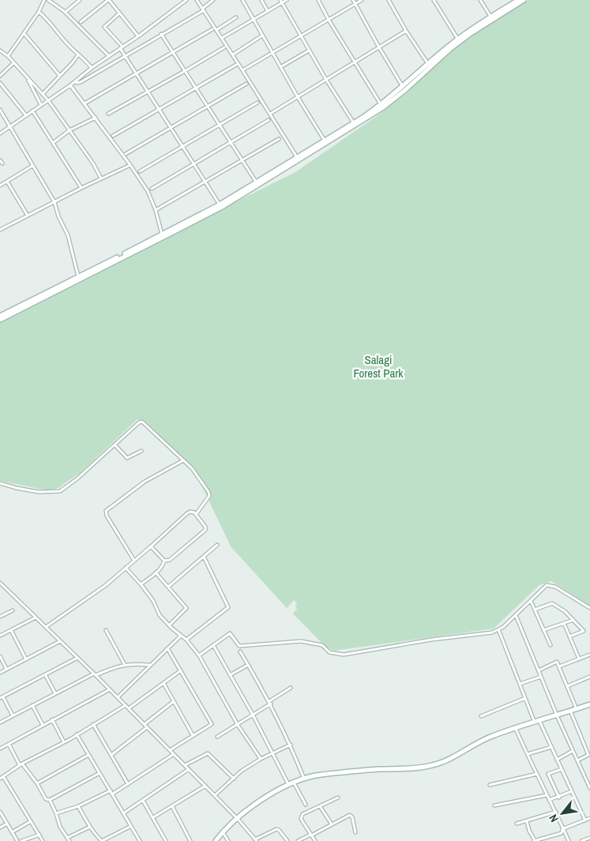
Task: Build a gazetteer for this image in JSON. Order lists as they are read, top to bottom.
{
  "parks": ["Salagi Forest Park"],
  "north": "bottom left"
}
